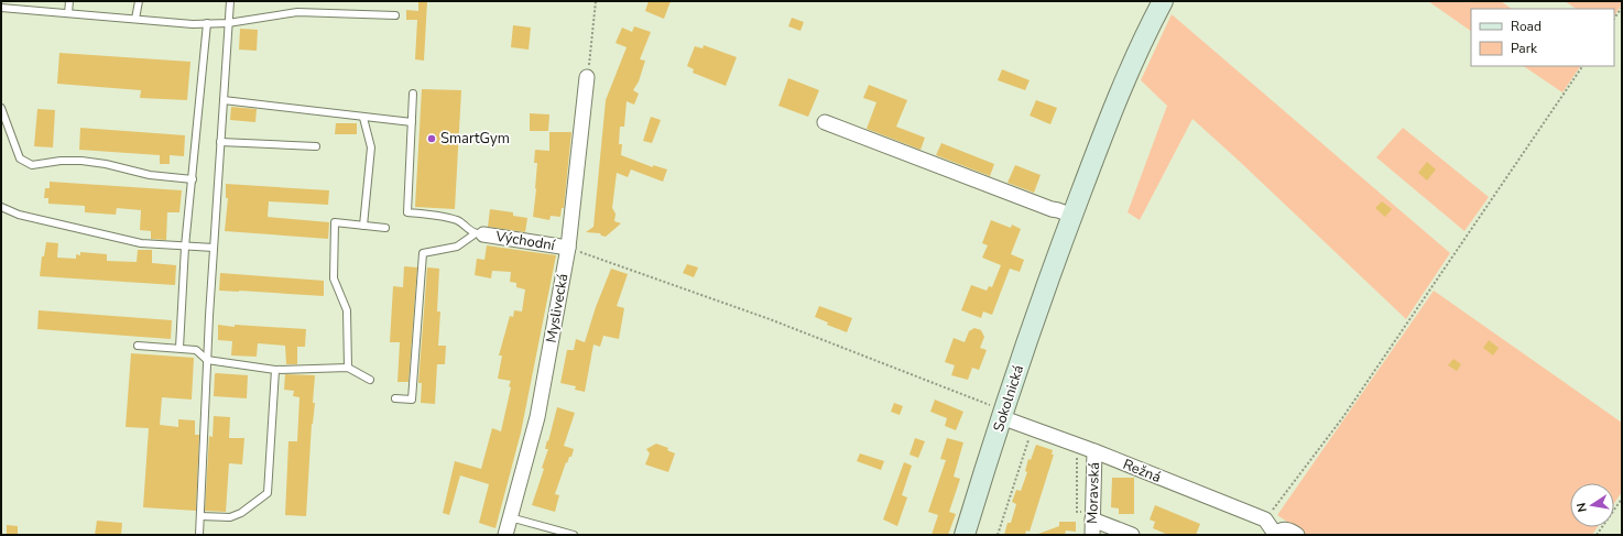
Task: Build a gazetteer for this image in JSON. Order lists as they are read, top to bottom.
{
  "streets": {
    "main road": ["Sokolnická"],
    "street": [
      "Východní",
      "Myslivecká",
      "Režná",
      "Moravská"
    ]
  },
  "crossings": [
    ["Východní", "Myslivecká"],
    ["Sokolnická", "Režná"],
    ["Režná", "Moravská"]
  ],
  "places": ["SmartGym"],
  "legend": ["Road", "Park"],
  "north": "left"
}
